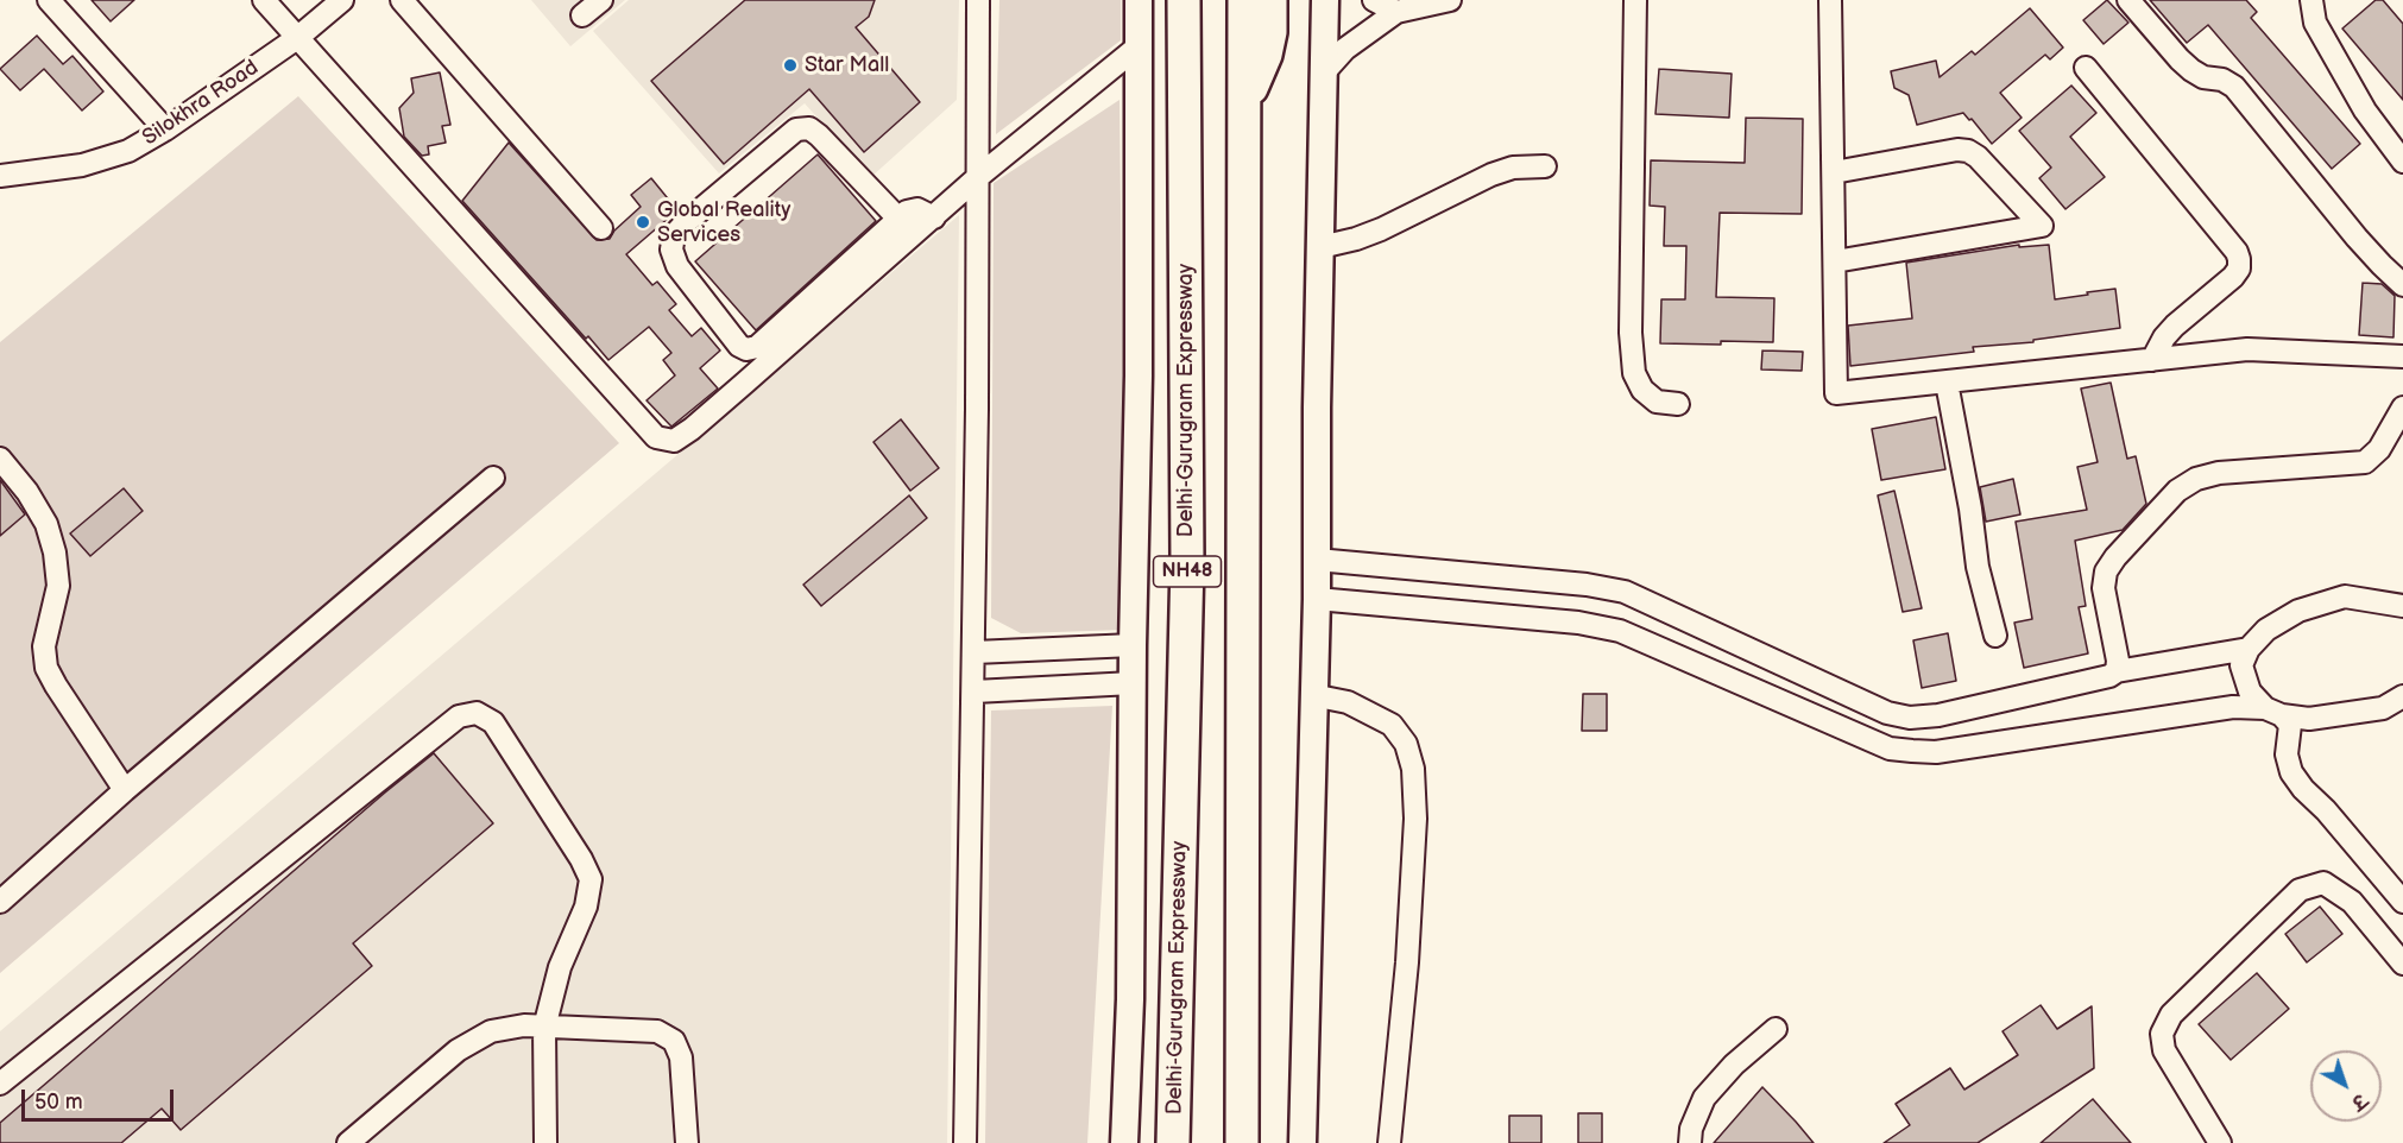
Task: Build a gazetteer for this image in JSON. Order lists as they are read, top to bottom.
{
  "streets": {
    "highway": ["Delhi-Gurugram Expressway", "NH48"],
    "street": ["Silokhra Road"]
  },
  "places": ["Star Mall", "Global Reality Services"],
  "scale_bar": "50 m",
  "north": "bottom right"
}
